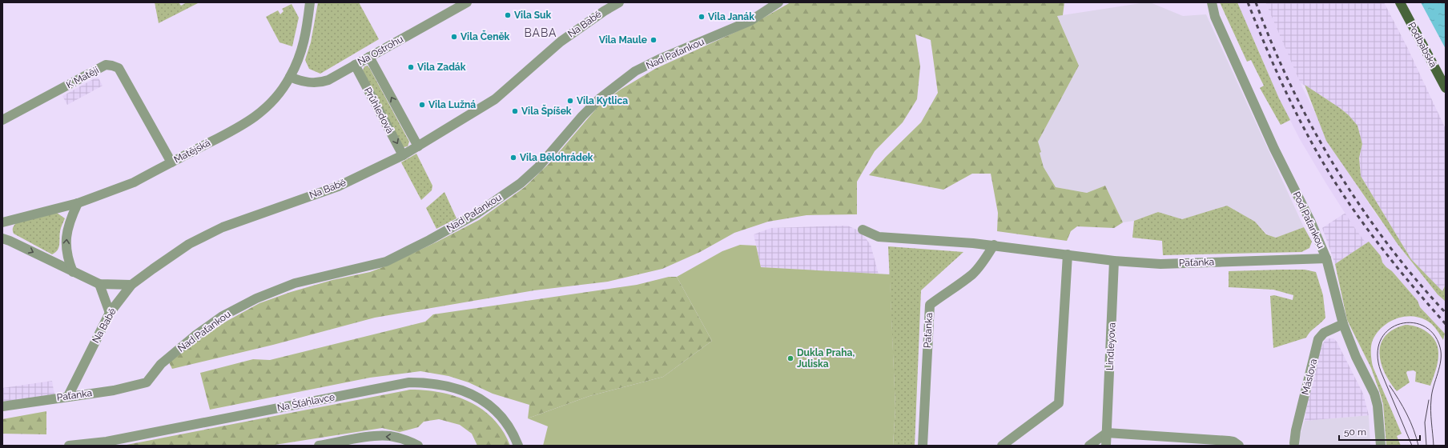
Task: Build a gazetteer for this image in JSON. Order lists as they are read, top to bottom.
{
  "streets": {
    "main road": ["Podbabská"],
    "street": [
      "Na Babě",
      "Na Ostrohu",
      "Nad Paťankou",
      "K Matěji",
      "Průhledová",
      "Matějská",
      "Pod Paťankou",
      "Paťanka",
      "Lindleyova",
      "Máslova",
      "Na Šťáhlavce"
    ]
  },
  "crossings": [
    ["Na Babě", "Průhledová"],
    ["Na Babě", "Paťanka"],
    ["Na Ostrohu", "Průhledová"],
    ["Na Ostrohu", "Matějská"],
    ["Nad Paťankou", "Paťanka"],
    ["K Matěji", "Matějská"],
    ["Pod Paťankou", "Paťanka"],
    ["Pod Paťankou", "Máslova"],
    ["Paťanka", "Lindleyova"]
  ],
  "districts": ["BABA"],
  "places": [
    "Vila Suk",
    "Vila Janák",
    "Vila Čeněk",
    "Vila Maule",
    "Vila Zadák",
    "Vila Kytlica",
    "Vila Lužná",
    "Vila Špíšek",
    "Vila Bělohrádek",
    "Dukla Praha, Juliska"
  ],
  "scale_bar": "50 m"
}
